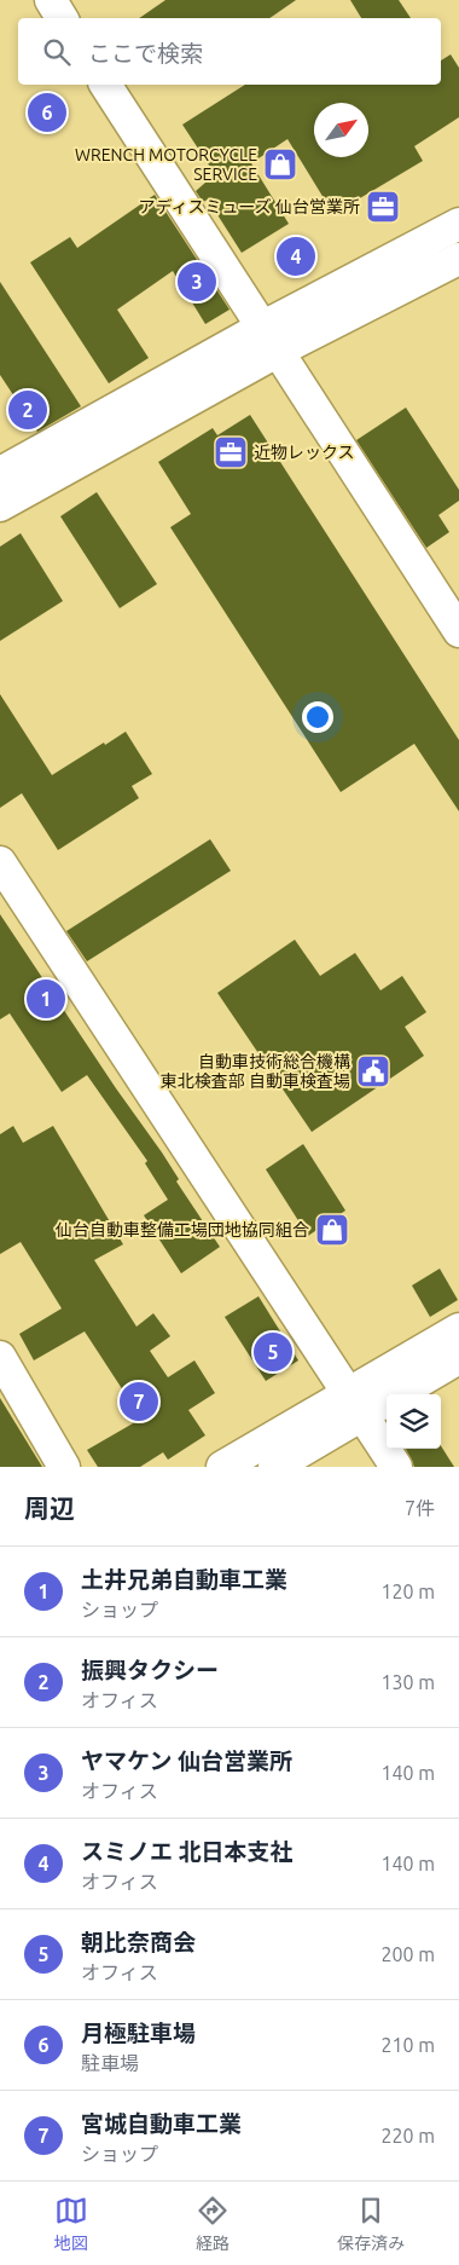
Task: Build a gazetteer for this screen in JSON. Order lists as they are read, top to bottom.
{
  "places": {
    "shop": ["WRENCH MOTORCYCLE SERVICE", "仙台自動車整備工場団地協同組合"],
    "office": ["アディスミューズ 仙台営業所", "近物レックス"],
    "public building": ["自動車技術総合機構 東北検査部 自動車検査場"]
  },
  "north": "top right",
  "page": {
    "search": "ここで検索",
    "pins": [
      "6",
      "4",
      "3",
      "2",
      "1",
      "5",
      "7"
    ],
    "heading": ["周辺", "7件"],
    "list": [
      {
        "mark": "1",
        "name": "土井兄弟自動車工業",
        "note": "ショップ",
        "value": "120 m"
      },
      {
        "mark": "2",
        "name": "振興タクシー",
        "note": "オフィス",
        "value": "130 m"
      },
      {
        "mark": "3",
        "name": "ヤマケン 仙台営業所",
        "note": "オフィス",
        "value": "140 m"
      },
      {
        "mark": "4",
        "name": "スミノエ 北日本支社",
        "note": "オフィス",
        "value": "140 m"
      },
      {
        "mark": "5",
        "name": "朝比奈商会",
        "note": "オフィス",
        "value": "200 m"
      },
      {
        "mark": "6",
        "name": "月極駐車場",
        "note": "駐車場",
        "value": "210 m"
      },
      {
        "mark": "7",
        "name": "宮城自動車工業",
        "note": "ショップ",
        "value": "220 m"
      }
    ],
    "nav": ["地図", "経路", "保存済み"]
  }
}
